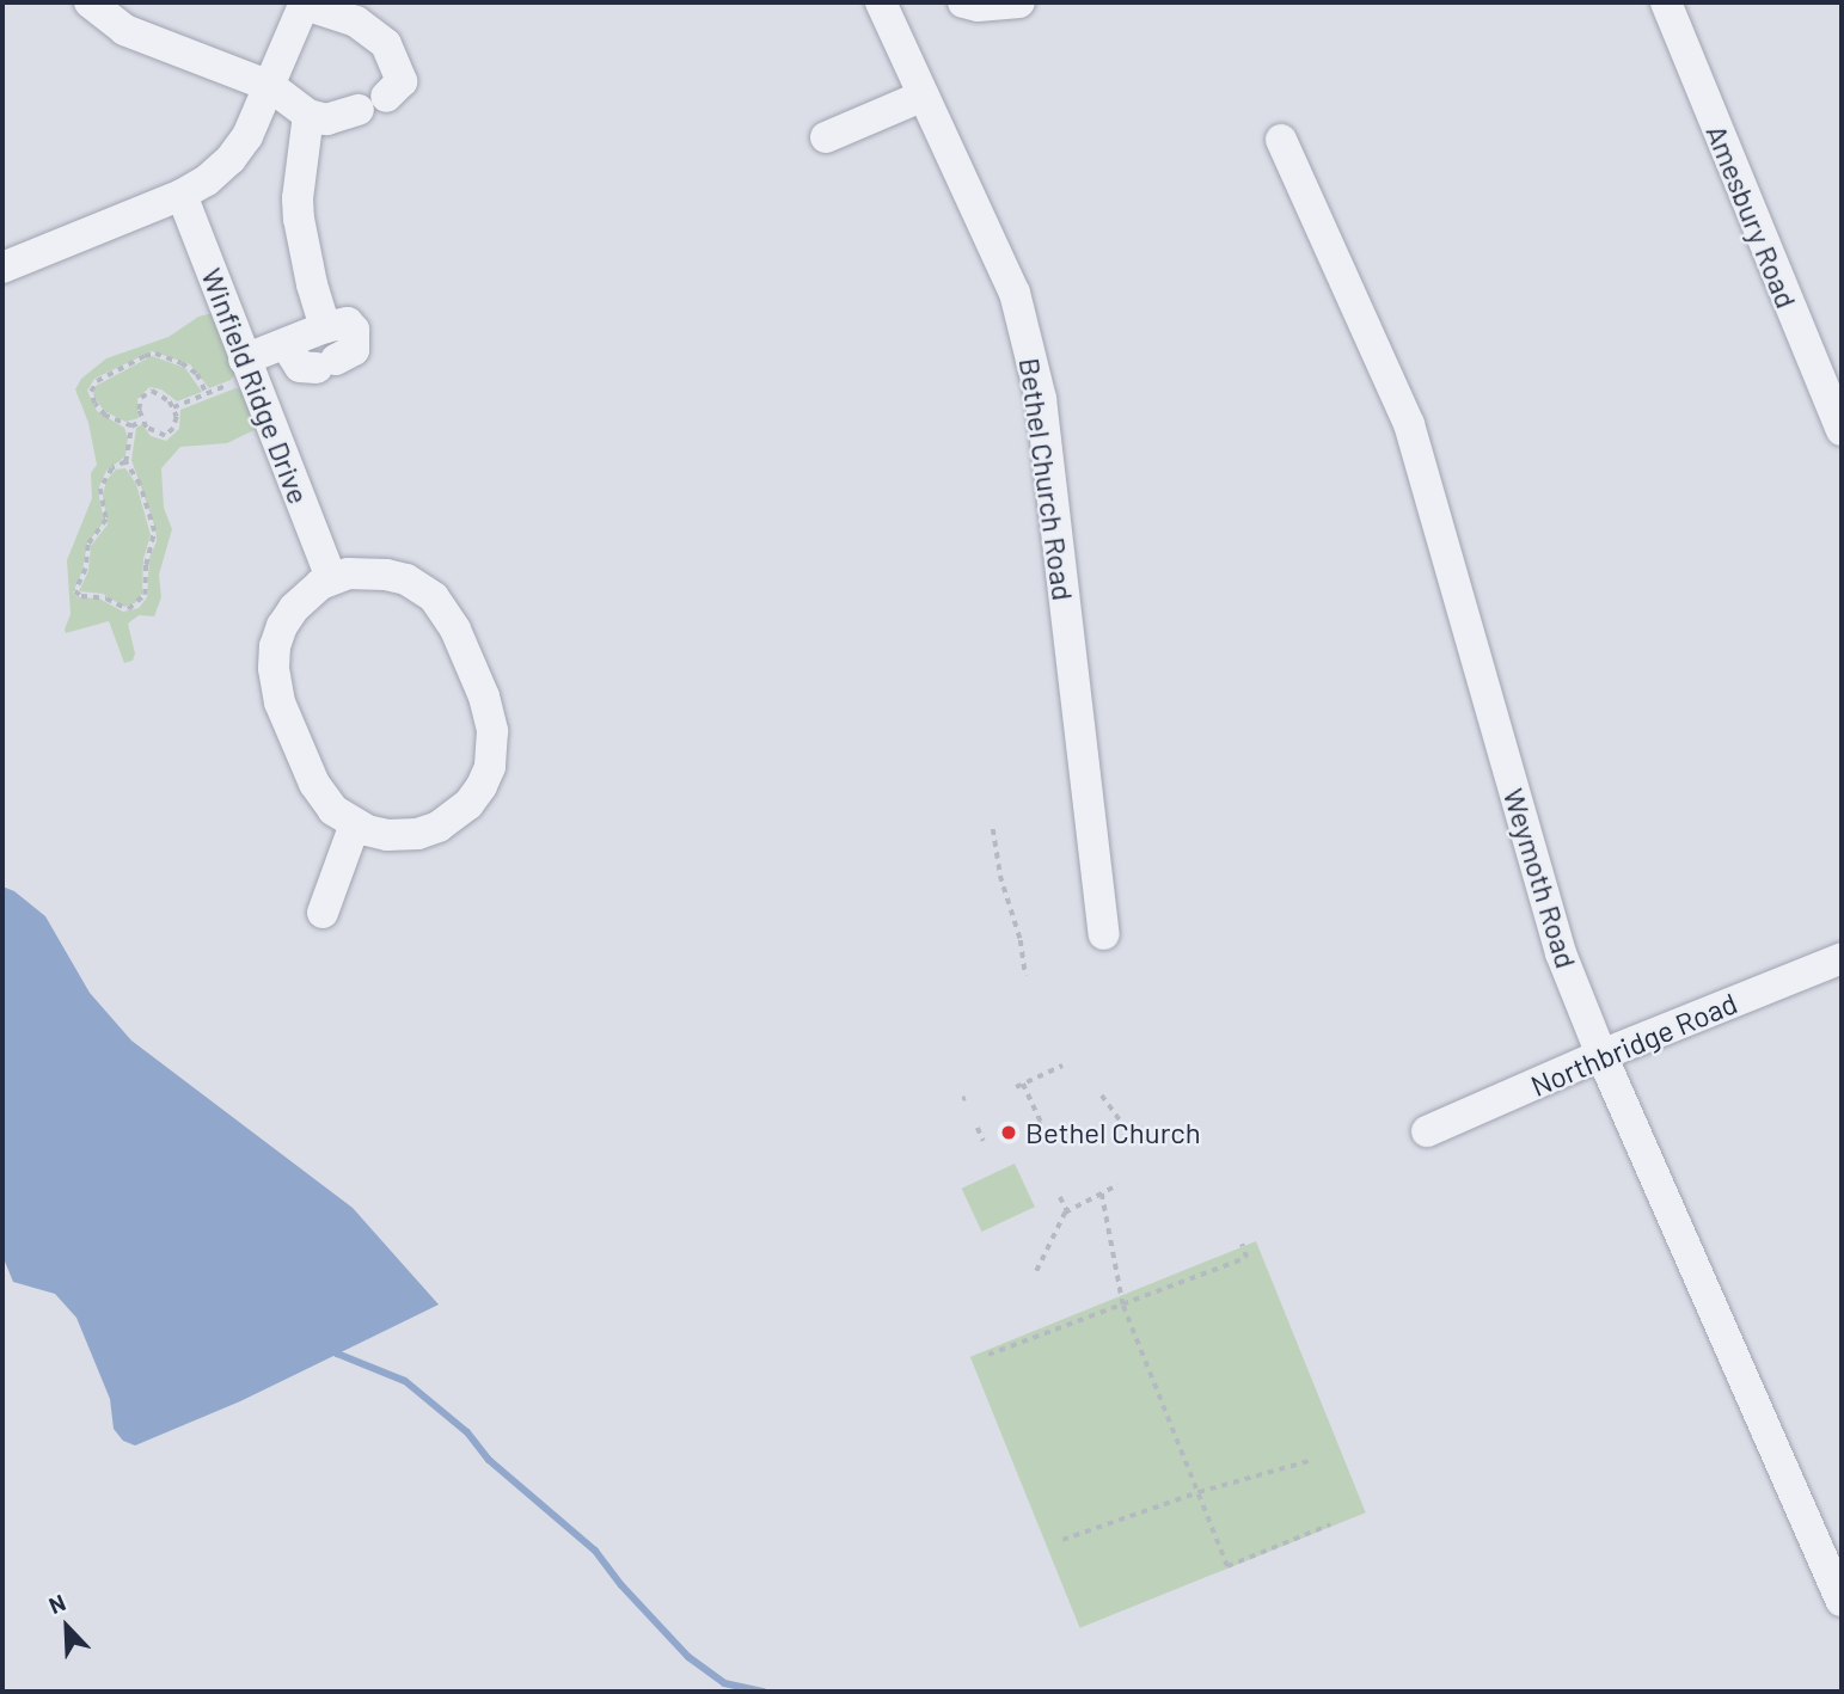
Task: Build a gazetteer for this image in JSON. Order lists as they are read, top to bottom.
{
  "streets": {
    "street": [
      "Amesbury Road",
      "Winfield Ridge Drive",
      "Bethel Church Road",
      "Weymoth Road",
      "Northbridge Road"
    ]
  },
  "crossings": [
    ["Weymoth Road", "Northbridge Road"]
  ],
  "places": ["Bethel Church"],
  "north": "top left"
}
